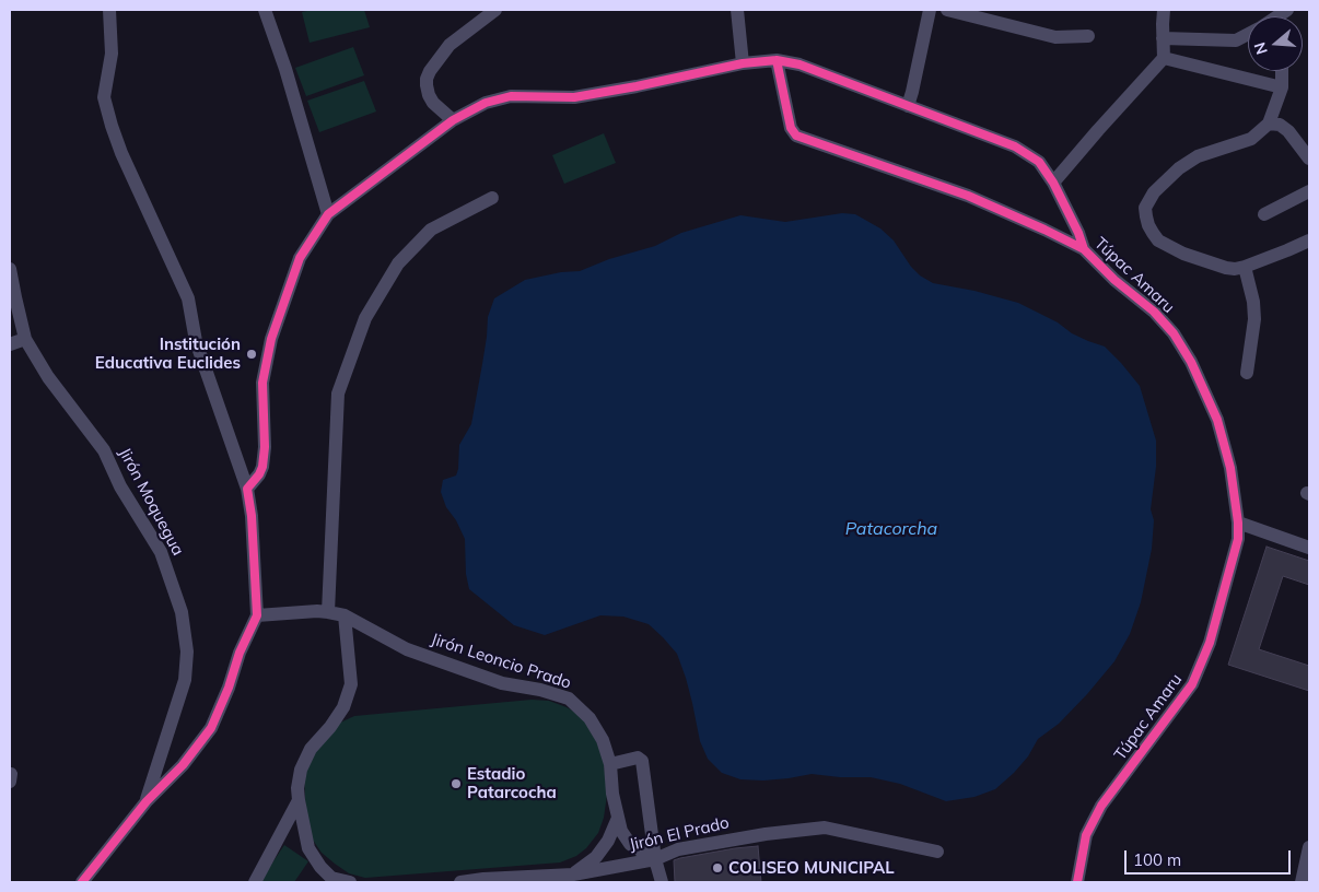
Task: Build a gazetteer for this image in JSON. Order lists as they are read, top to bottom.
{
  "streets": {
    "street": [
      "Túpac Amaru",
      "Jirón Moquegua",
      "Jirón Leoncio Prado",
      "Jirón El Prado"
    ]
  },
  "crossings": [
    ["Jirón Leoncio Prado", "Jirón El Prado"]
  ],
  "water": ["Patacorcha"],
  "places": ["Institución Educativa Euclides", "Estadio Patarcocha", "COLISEO MUNICIPAL"],
  "scale_bar": "100 m",
  "north": "left"
}
